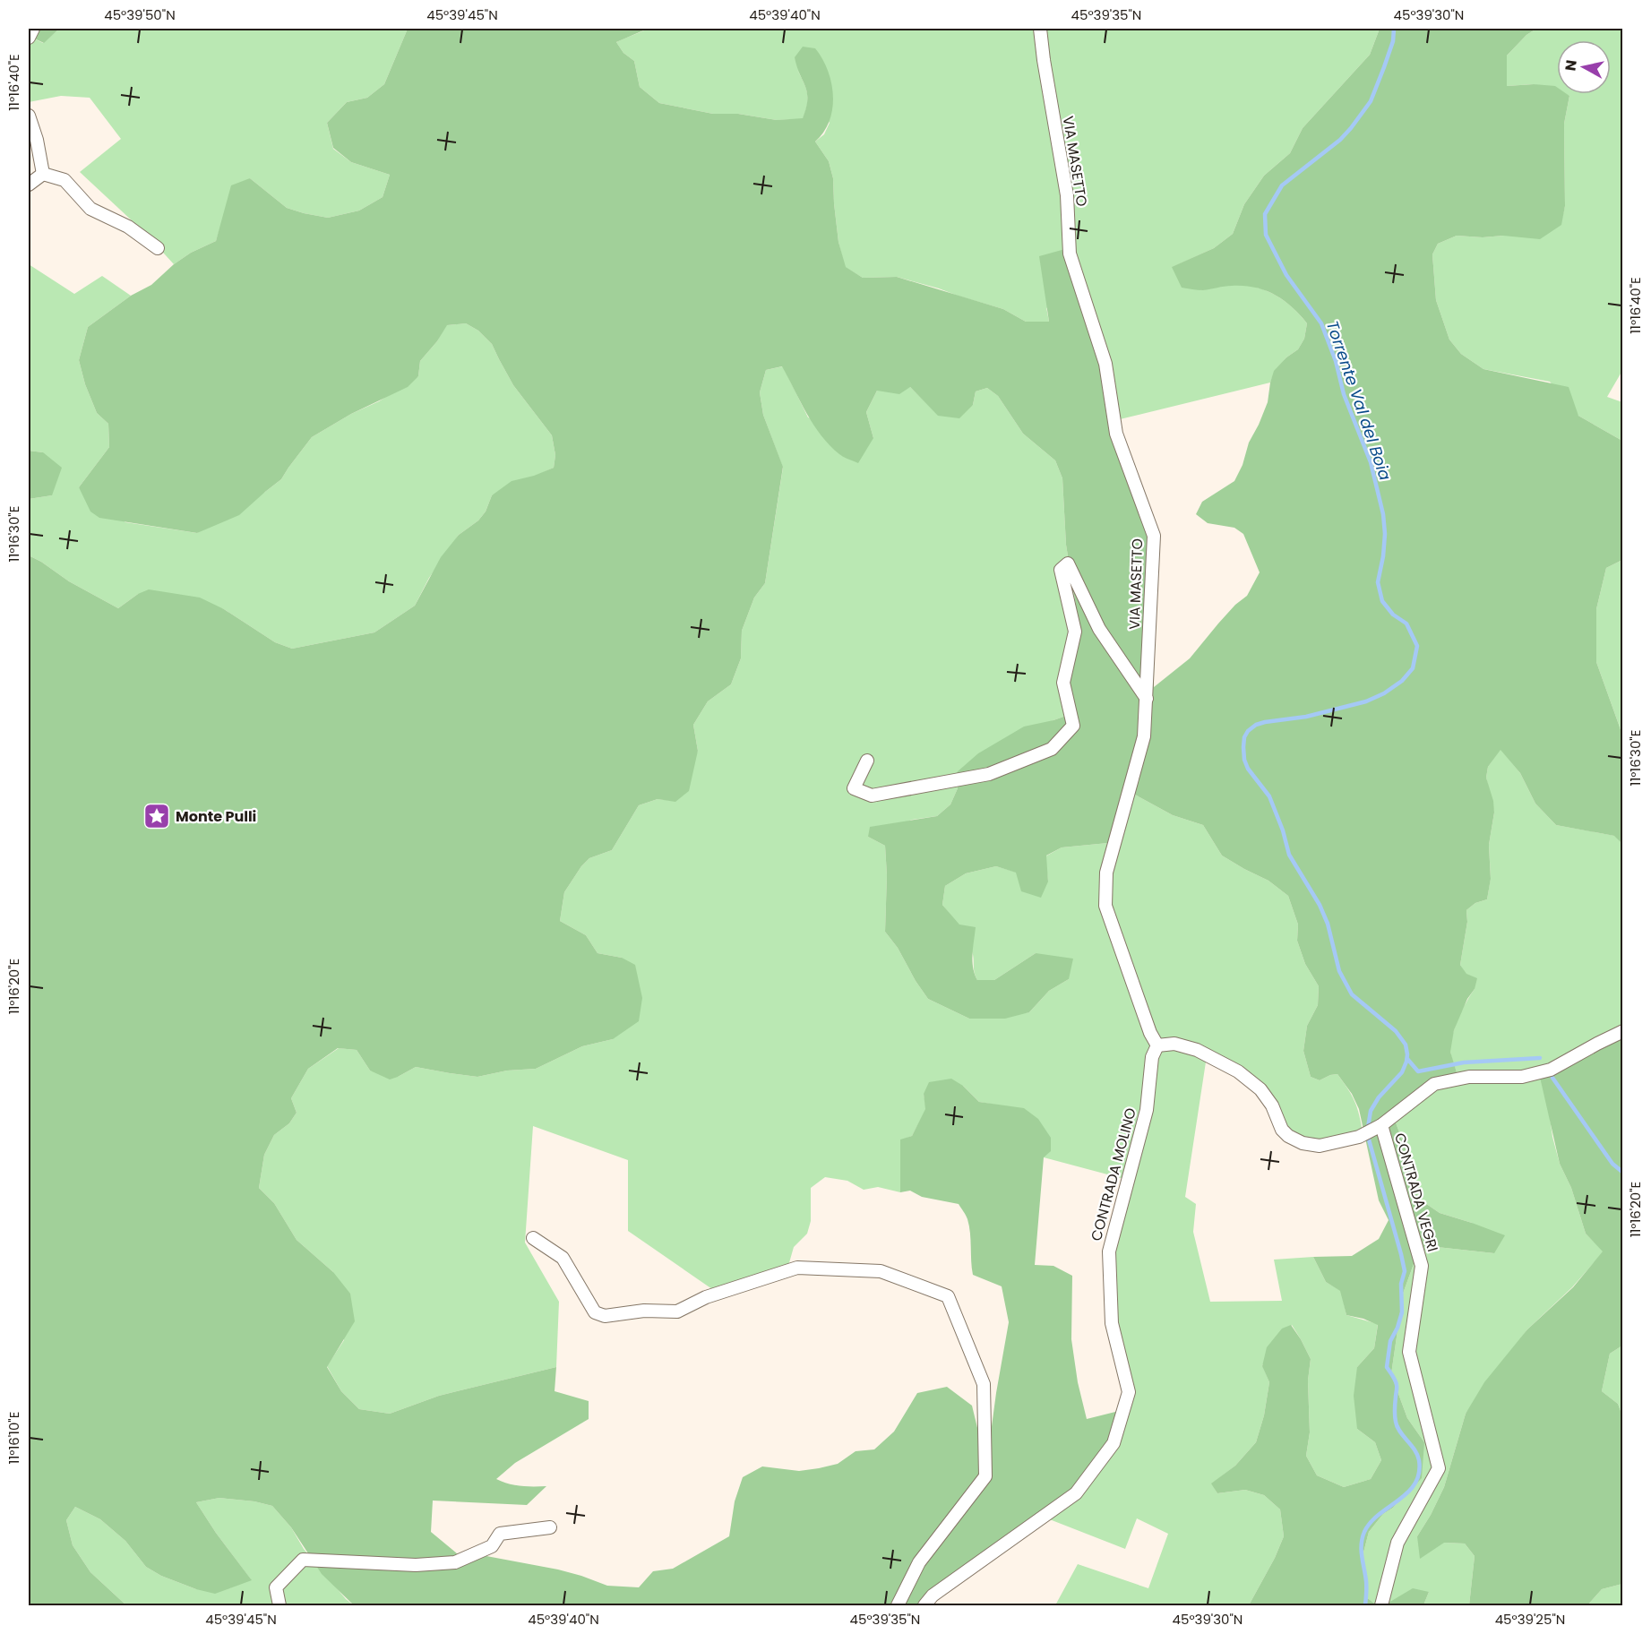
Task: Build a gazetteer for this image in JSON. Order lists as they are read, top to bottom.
{
  "streets": {
    "street": ["VIA MASETTO", "CONTRADA MOLINO", "CONTRADA VEGRI"]
  },
  "crossings": [
    ["VIA MASETTO", "CONTRADA MOLINO"],
    ["VIA MASETTO", "CONTRADA VEGRI"],
    ["CONTRADA MOLINO", "CONTRADA VEGRI"]
  ],
  "water": ["Torrente Val del Boia"],
  "places": {
    "place": ["Monte Pulli"]
  },
  "north": "left",
  "coordinates": [
    "45°39'50\"N",
    "45°39'45\"N",
    "45°39'40\"N",
    "45°39'35\"N",
    "45°39'30\"N",
    "11°16'40\"E",
    "11°16'30\"E",
    "11°16'20\"E",
    "11°16'10\"E",
    "45°39'25\"N"
  ]
}
